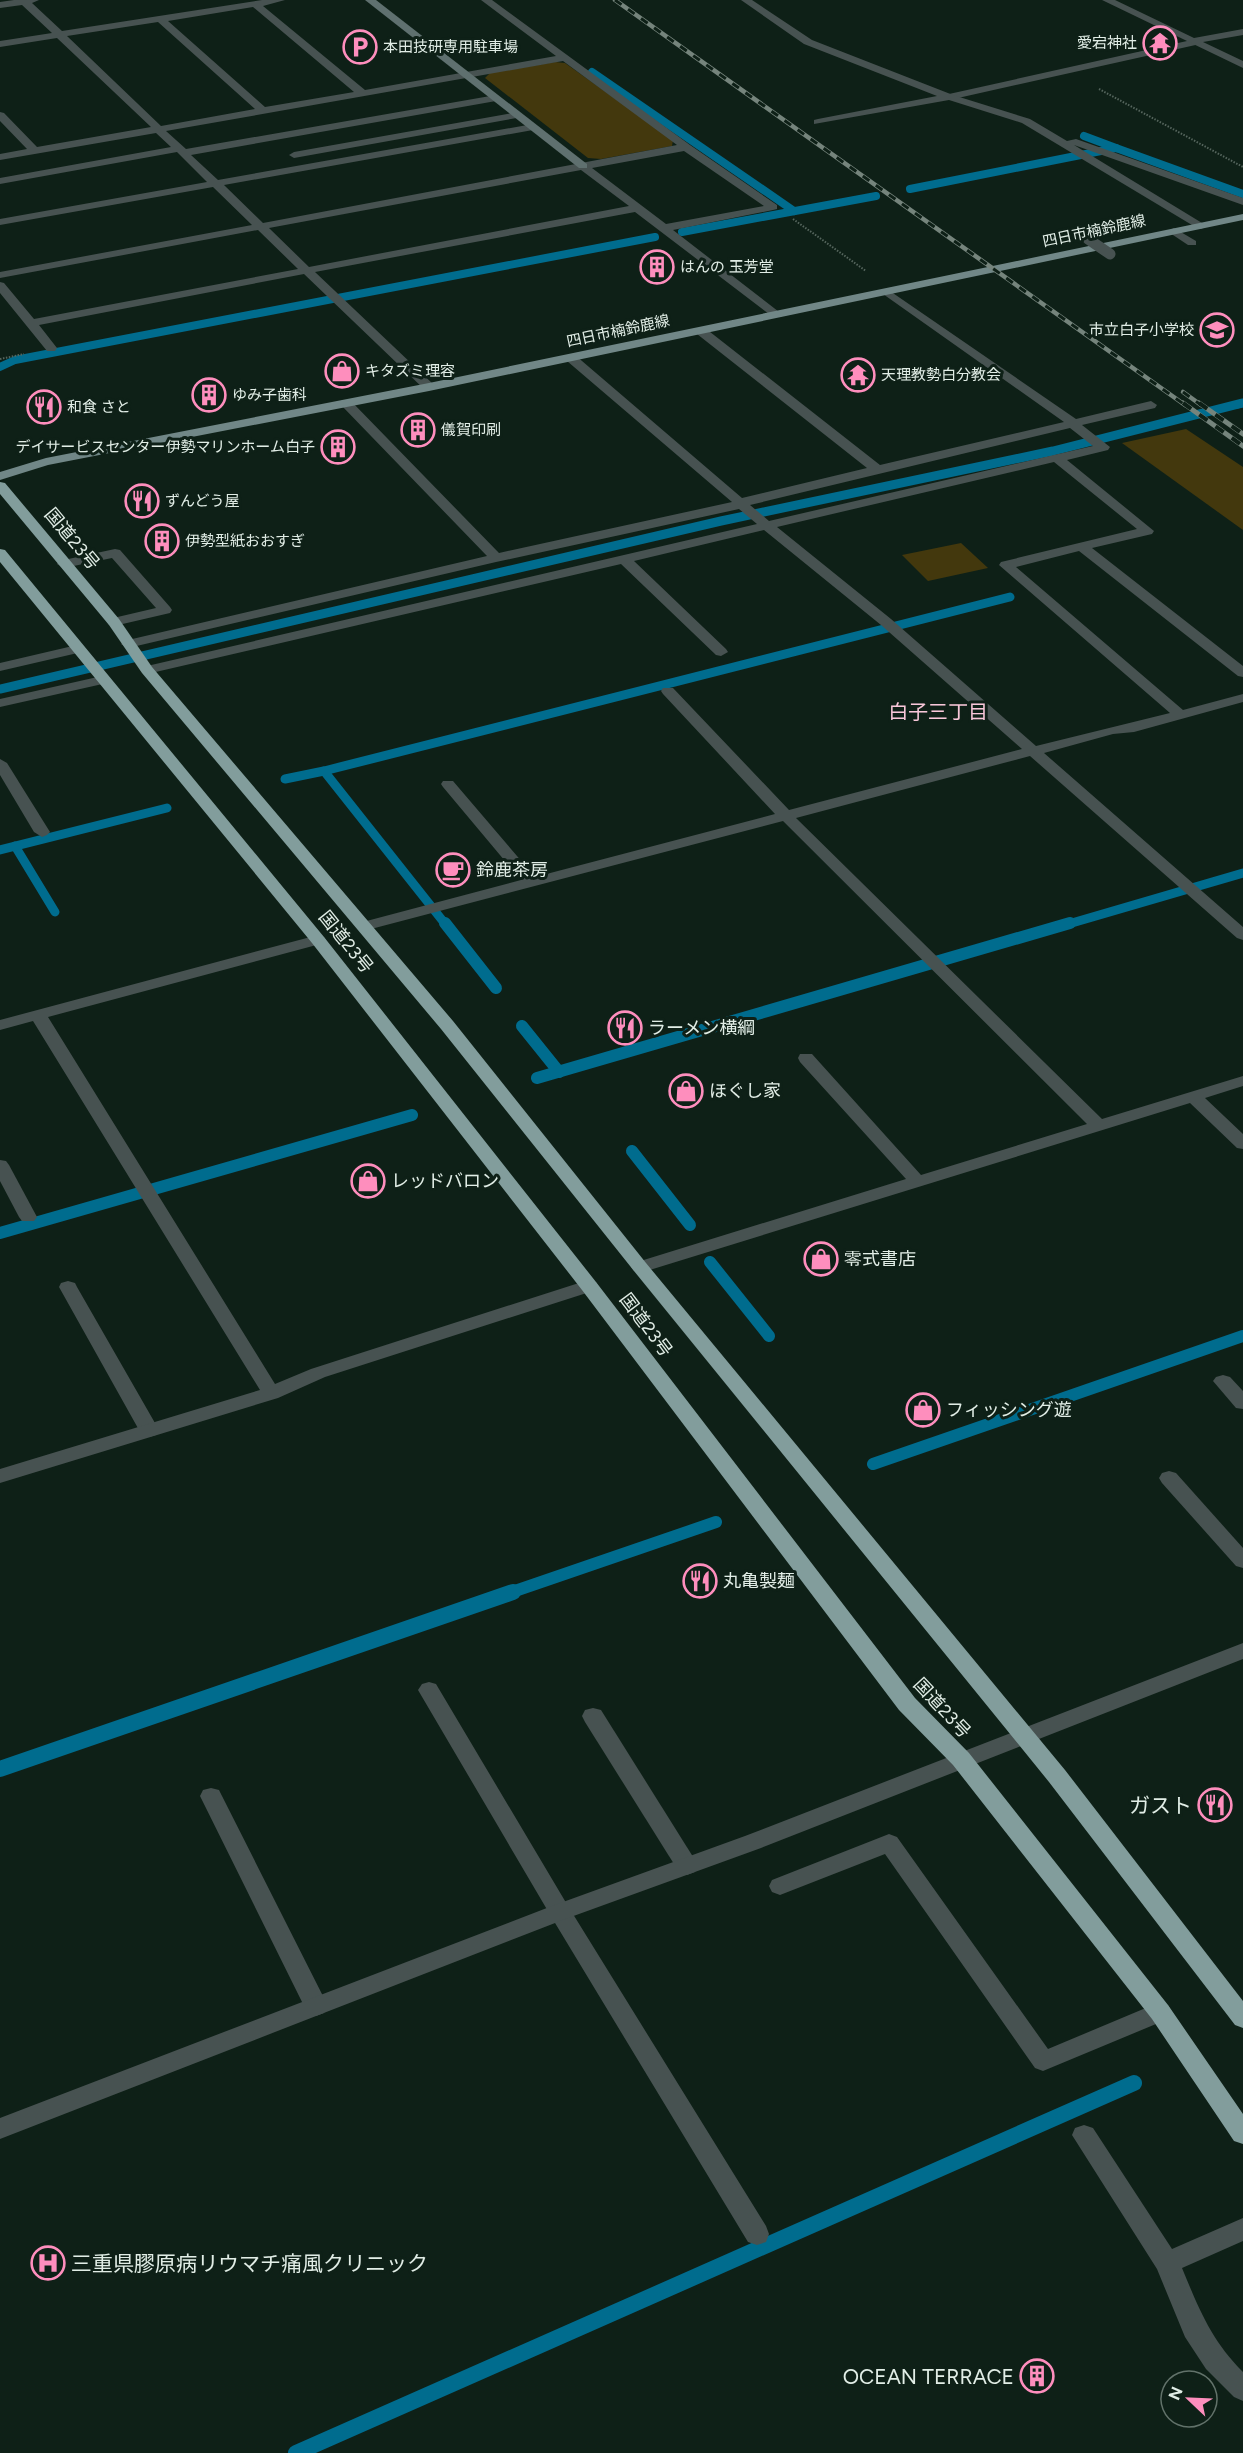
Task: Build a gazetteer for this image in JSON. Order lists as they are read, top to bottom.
{
  "streets": {
    "highway": ["国道23号"],
    "main road": ["四日市楠鈴鹿線"]
  },
  "districts": ["白子三丁目"],
  "places": {
    "temple": ["愛宕神社", "天理教勢白分教会"],
    "parking": ["本田技研専用駐車場"],
    "building": [
      "はんの 玉芳堂",
      "ゆみ子歯科",
      "儀賀印刷",
      "デイサービスセンター伊勢マリンホーム白子",
      "伊勢型紙おおすぎ",
      "OCEAN TERRACE"
    ],
    "school or university": ["市立白子小学校"],
    "shop": [
      "キタズミ理容",
      "ほぐし家",
      "レッドバロン",
      "零式書店",
      "フィッシング遊"
    ],
    "restaurant": [
      "和食 さと",
      "ずんどう屋",
      "ラーメン横綱",
      "丸亀製麺",
      "ガスト"
    ],
    "cafe": ["鈴鹿茶房"],
    "hospital": ["三重県膠原病リウマチ痛風クリニック"]
  },
  "north": "top left"
}
